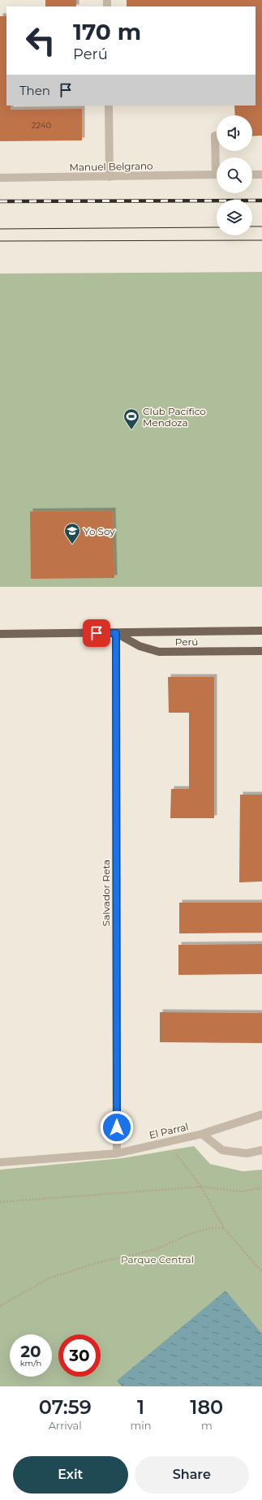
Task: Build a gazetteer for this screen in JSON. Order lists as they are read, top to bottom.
{
  "streets": {
    "main road": ["Perú"],
    "street": ["Manuel Belgrano", "Salvador Reta", "El Parral"]
  },
  "crossings": [
    ["Perú", "Salvador Reta"],
    ["Salvador Reta", "El Parral"]
  ],
  "parks": ["Parque Central"],
  "places": {
    "sports": ["Club Pacífico Mendoza"],
    "school or university": ["Yo Soy"]
  },
  "house_numbers": ["2240"],
  "page": {
    "turn": ["170 m", "Perú"],
    "then": "Then",
    "speed": "20 km/h",
    "limit": "30",
    "eta": [
      "07:59",
      "Arrival",
      "1",
      "min",
      "180",
      "m"
    ],
    "buttons": ["Exit", "Share"]
  }
}
